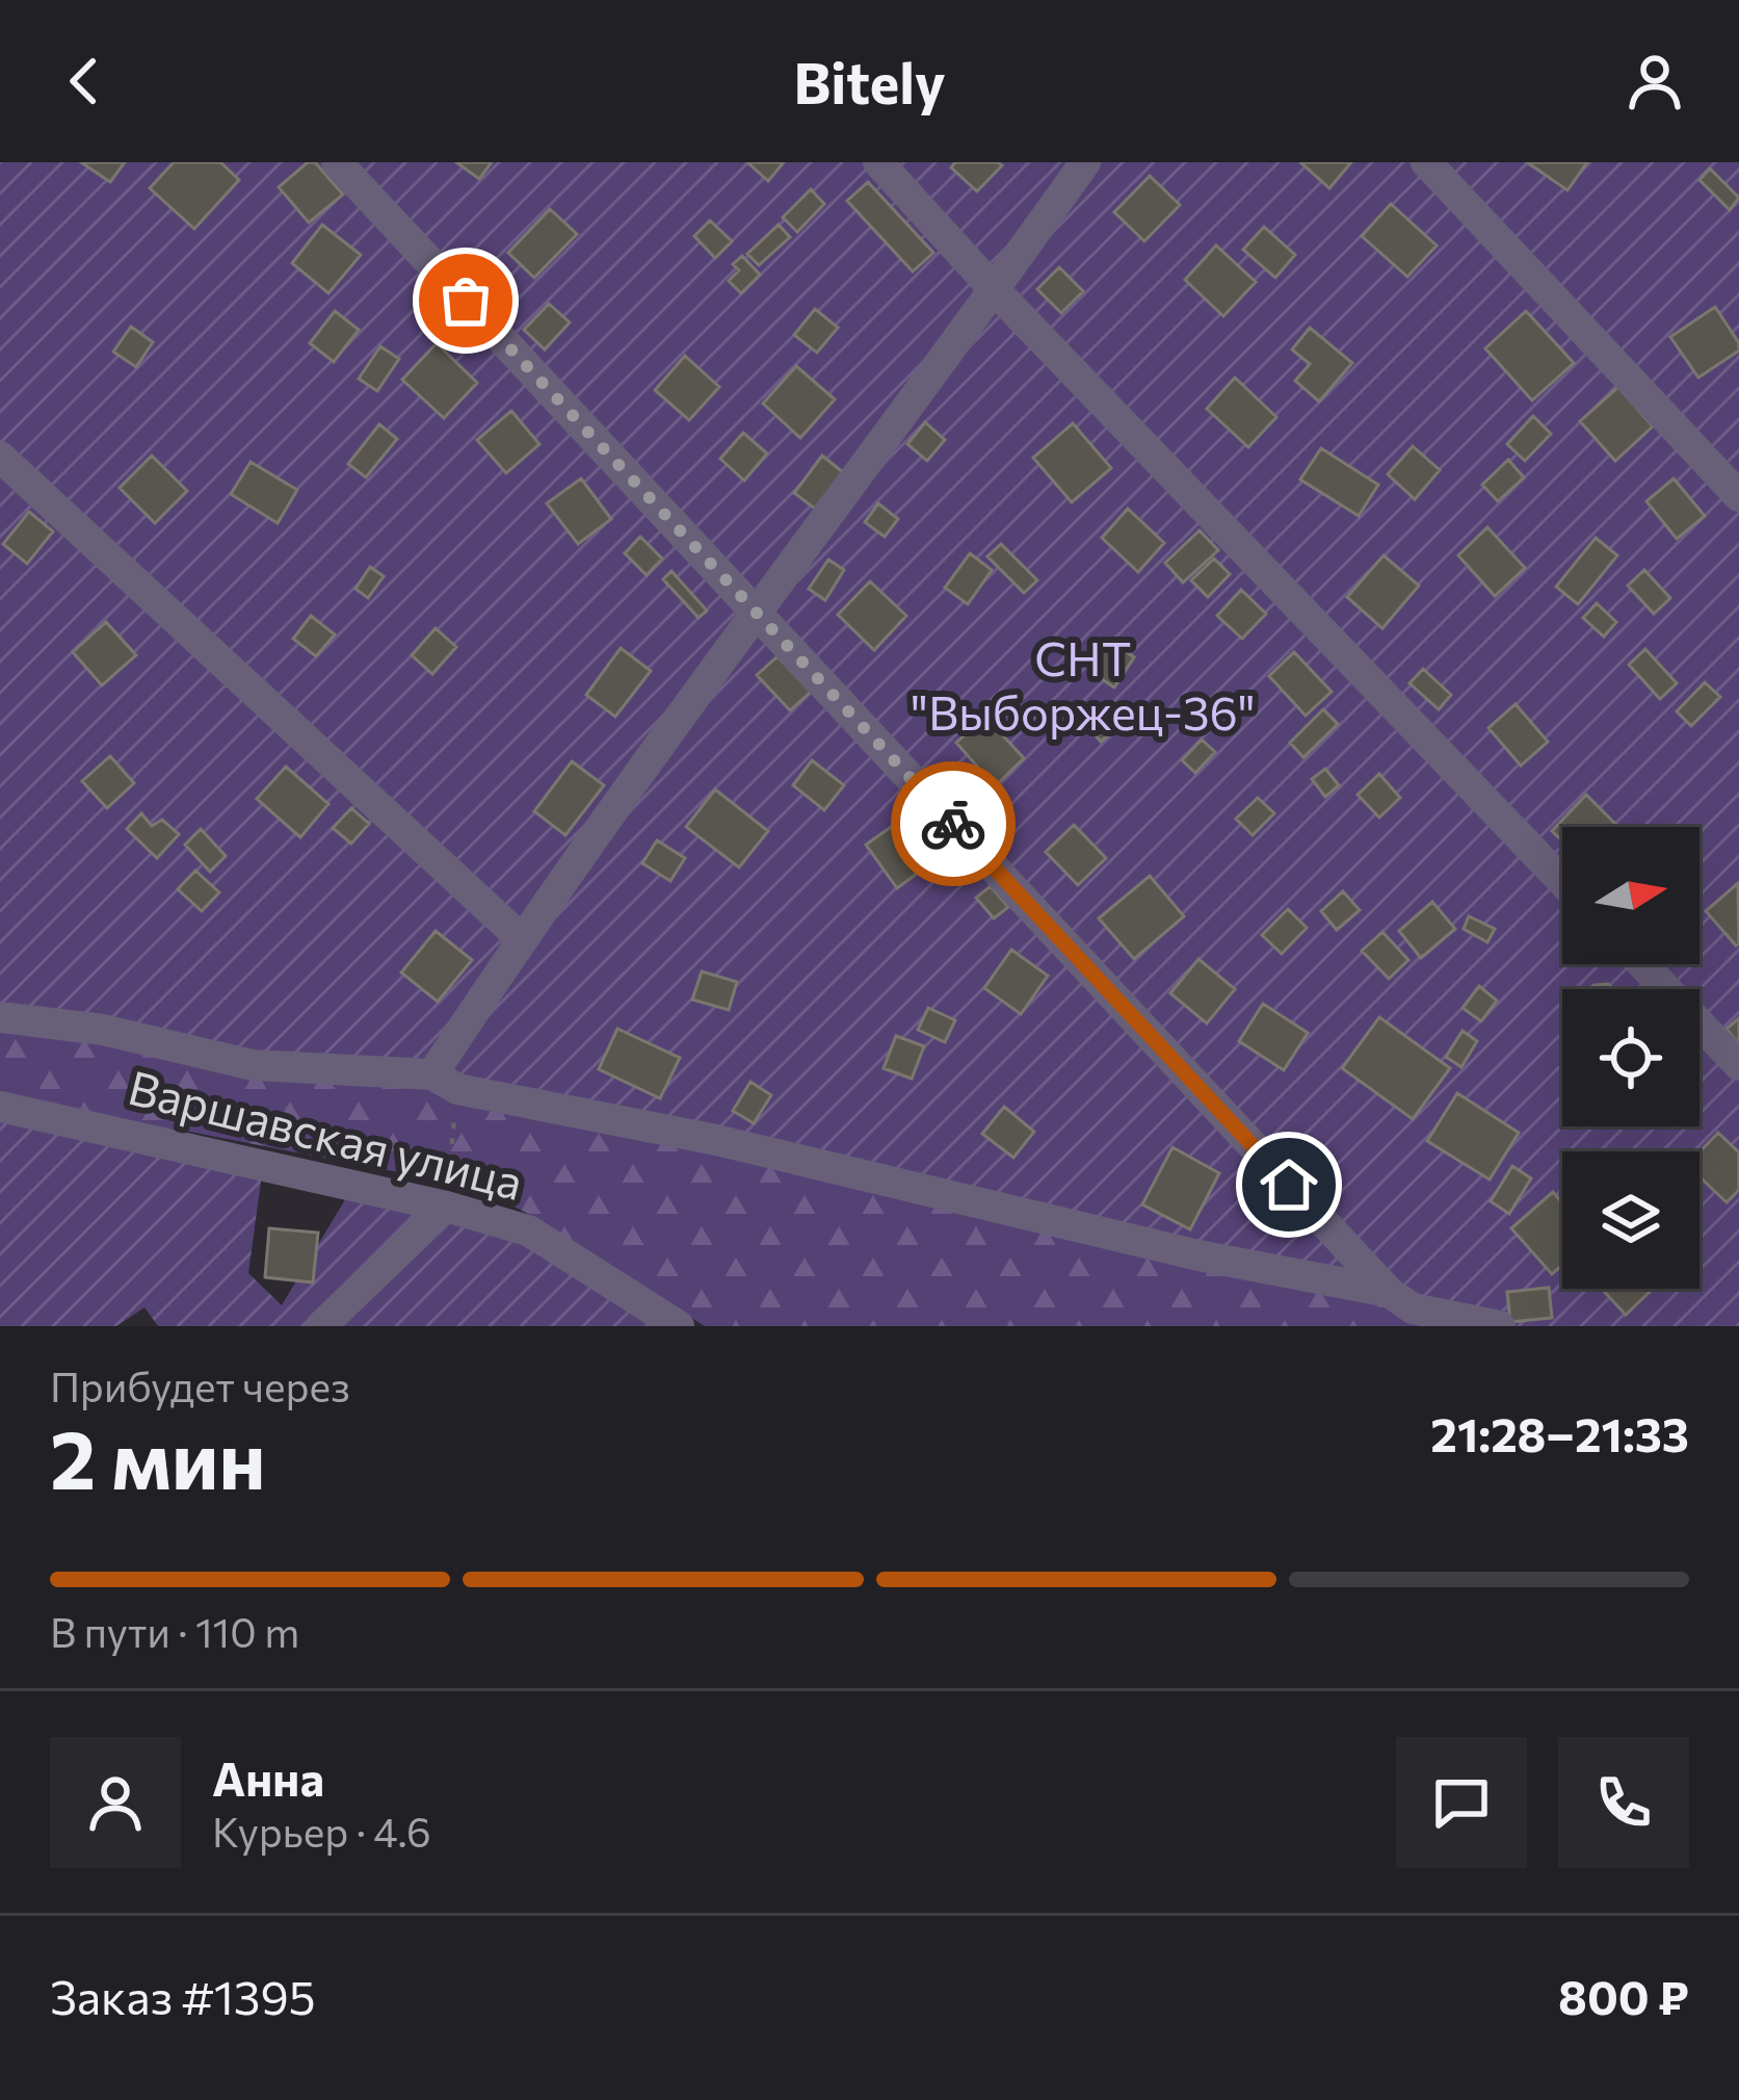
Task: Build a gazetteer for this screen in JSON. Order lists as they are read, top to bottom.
{
  "streets": {
    "street": ["Варшавская улица"]
  },
  "parks": ["СНТ \"Выборжец-36\""],
  "north": "right",
  "page": {
    "header": "Bitely",
    "heading": ["2 мин", "Прибудет через", "21:28–21:33"],
    "panel": [
      "Анна",
      "Курьер · 4.6",
      "Заказ #1395",
      "800 ₽"
    ],
    "bar": "В пути · 110 m"
  }
}
